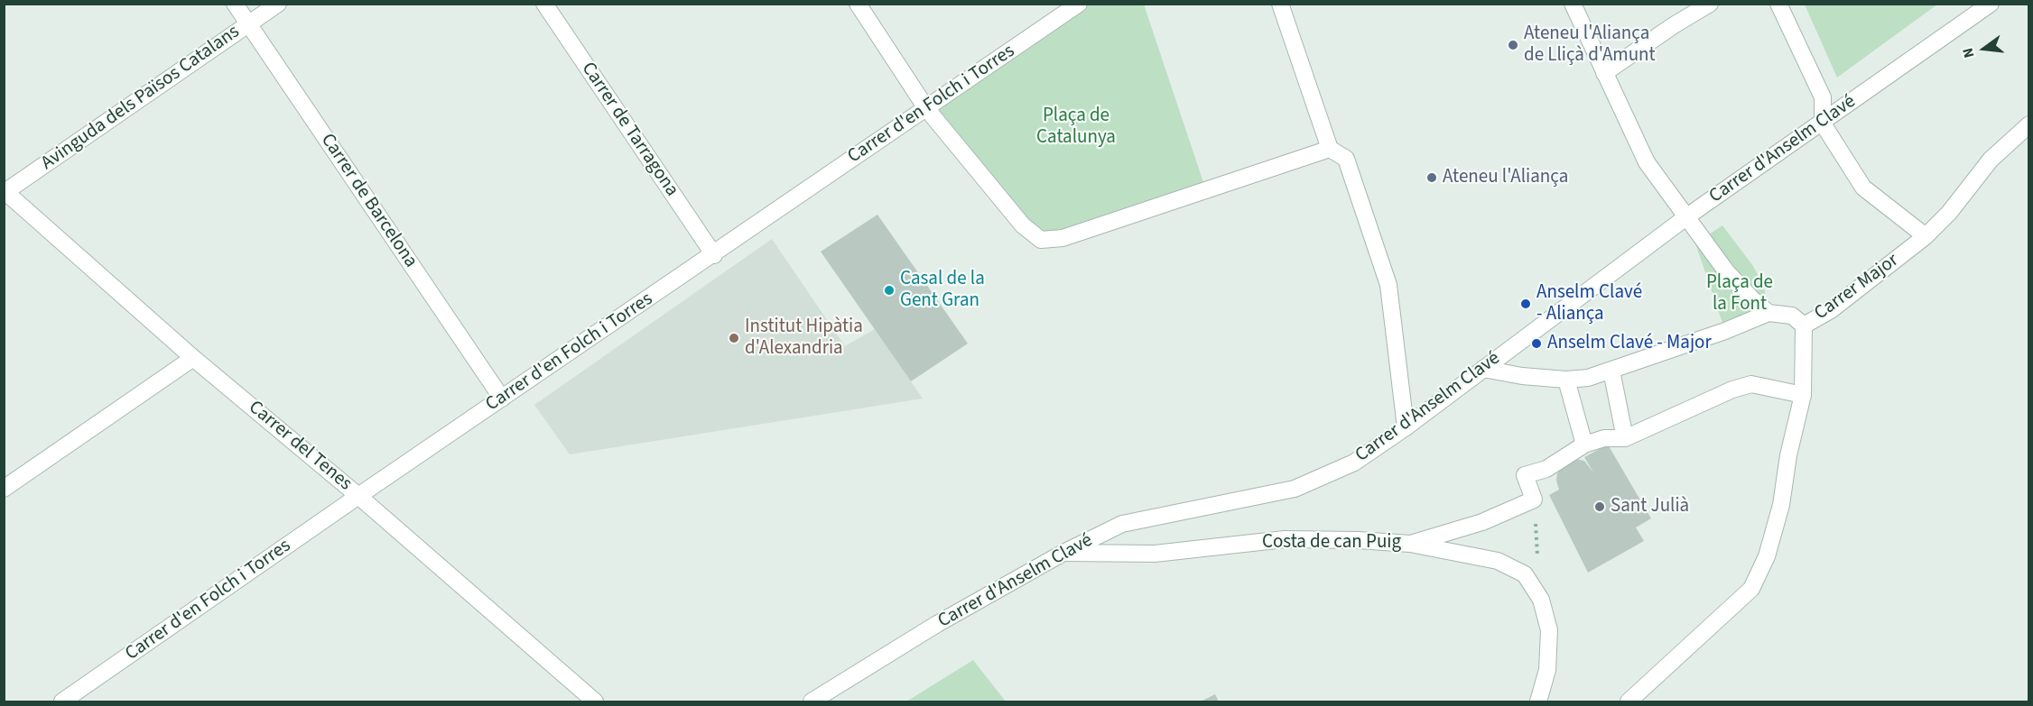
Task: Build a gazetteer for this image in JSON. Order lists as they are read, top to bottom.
{
  "streets": {
    "street": [
      "Avinguda dels Països Catalans",
      "Carrer d'en Folch i Torres",
      "Carrer de Tarragona",
      "Carrer d'Anselm Clavé",
      "Carrer de Barcelona",
      "Carrer Major",
      "Carrer del Tenes",
      "Costa de can Puig"
    ]
  },
  "crossings": [
    ["Avinguda dels Països Catalans", "Carrer de Barcelona"],
    ["Avinguda dels Països Catalans", "Carrer del Tenes"],
    ["Carrer d'en Folch i Torres", "Carrer de Tarragona"],
    ["Carrer d'en Folch i Torres", "Carrer de Barcelona"],
    ["Carrer d'en Folch i Torres", "Carrer del Tenes"],
    ["Carrer d'Anselm Clavé", "Costa de can Puig"]
  ],
  "parks": ["Plaça de Catalunya", "Plaça de la Font"],
  "places": [
    "Ateneu l'Aliança de Lliçà d'Amunt",
    "Ateneu l'Aliança",
    "Casal de la Gent Gran",
    "Anselm Clavé - Aliança",
    "Institut Hipàtia d'Alexandria",
    "Anselm Clavé - Major",
    "Sant Julià"
  ],
  "north": "left"
}
